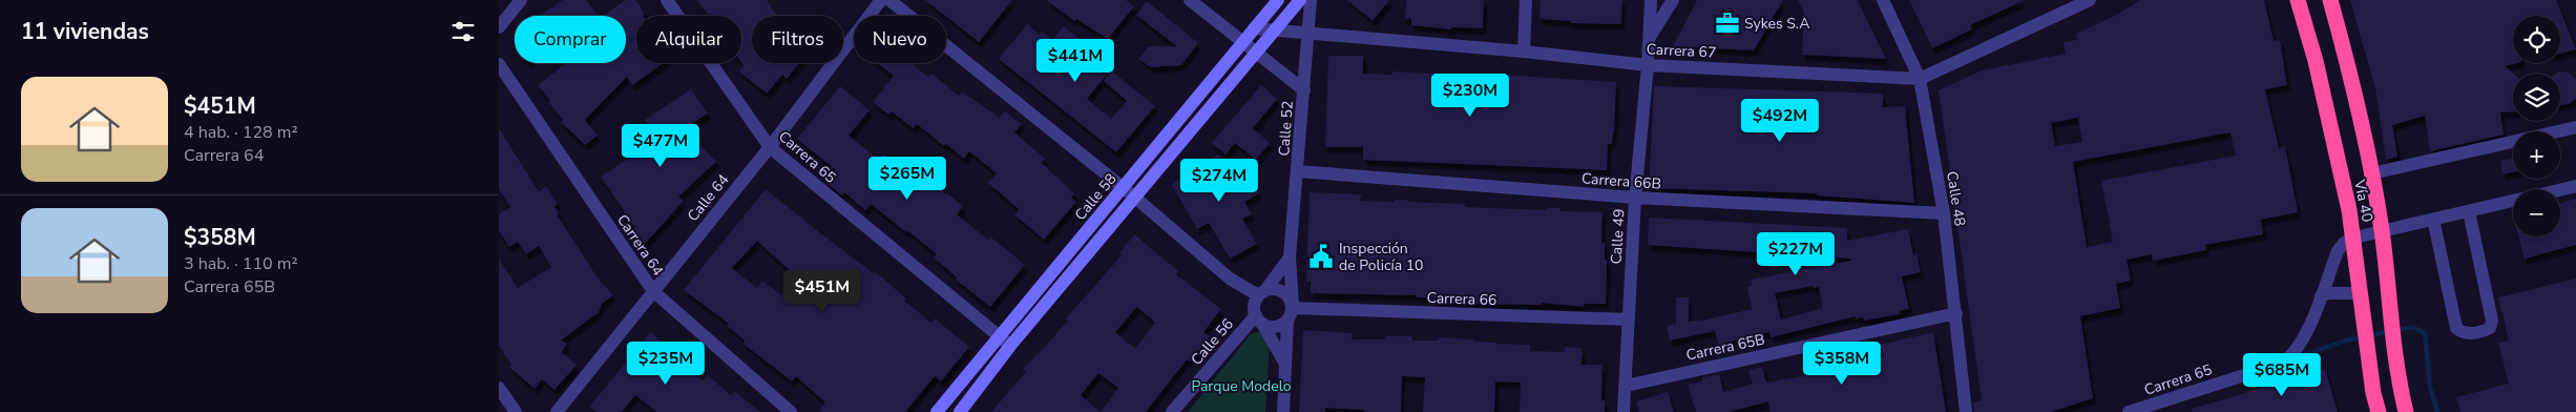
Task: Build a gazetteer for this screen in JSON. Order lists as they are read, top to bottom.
{
  "streets": {
    "highway": ["Vía 40"],
    "street": [
      "Carrera 67",
      "Calle 52",
      "Carrera 65",
      "Carrera 66B",
      "Calle 58",
      "Calle 64",
      "Calle 48",
      "Calle 49",
      "Carrera 64",
      "Carrera 66",
      "Calle 56",
      "Carrera 65B"
    ]
  },
  "crossings": [
    ["Carrera 67", "Calle 52"],
    ["Carrera 67", "Calle 58"],
    ["Carrera 67", "Calle 48"],
    ["Carrera 67", "Calle 49"],
    ["Calle 52", "Carrera 66B"],
    ["Calle 52", "Carrera 66"],
    ["Calle 52", "Calle 56"],
    ["Carrera 65", "Calle 58"],
    ["Carrera 65", "Calle 64"],
    ["Carrera 65", "Vía 40"],
    ["Carrera 66B", "Calle 48"],
    ["Carrera 66B", "Calle 49"],
    ["Calle 64", "Carrera 64"],
    ["Calle 48", "Carrera 65B"],
    ["Calle 49", "Carrera 66"],
    ["Calle 49", "Carrera 65B"],
    ["Carrera 66", "Calle 56"]
  ],
  "parks": ["Parque Modelo"],
  "places": {
    "office": ["Sykes S.A"],
    "public building": ["Inspección de Policía 10"]
  },
  "page": {
    "heading": "11 viviendas",
    "map_buttons": ["+", "−"],
    "chip": [
      "Comprar",
      "Alquilar",
      "Filtros",
      "Nuevo"
    ],
    "price": [
      "$441M",
      "$230M",
      "$492M",
      "$477M",
      "$265M",
      "$274M",
      "$227M",
      "$451M",
      "$235M",
      "$358M",
      "$685M"
    ],
    "list": [
      {
        "name": "$451M",
        "note": "4 hab. · 128 m² · Carrera 64"
      },
      {
        "name": "$358M",
        "note": "3 hab. · 110 m² · Carrera 65B"
      }
    ]
  }
}
